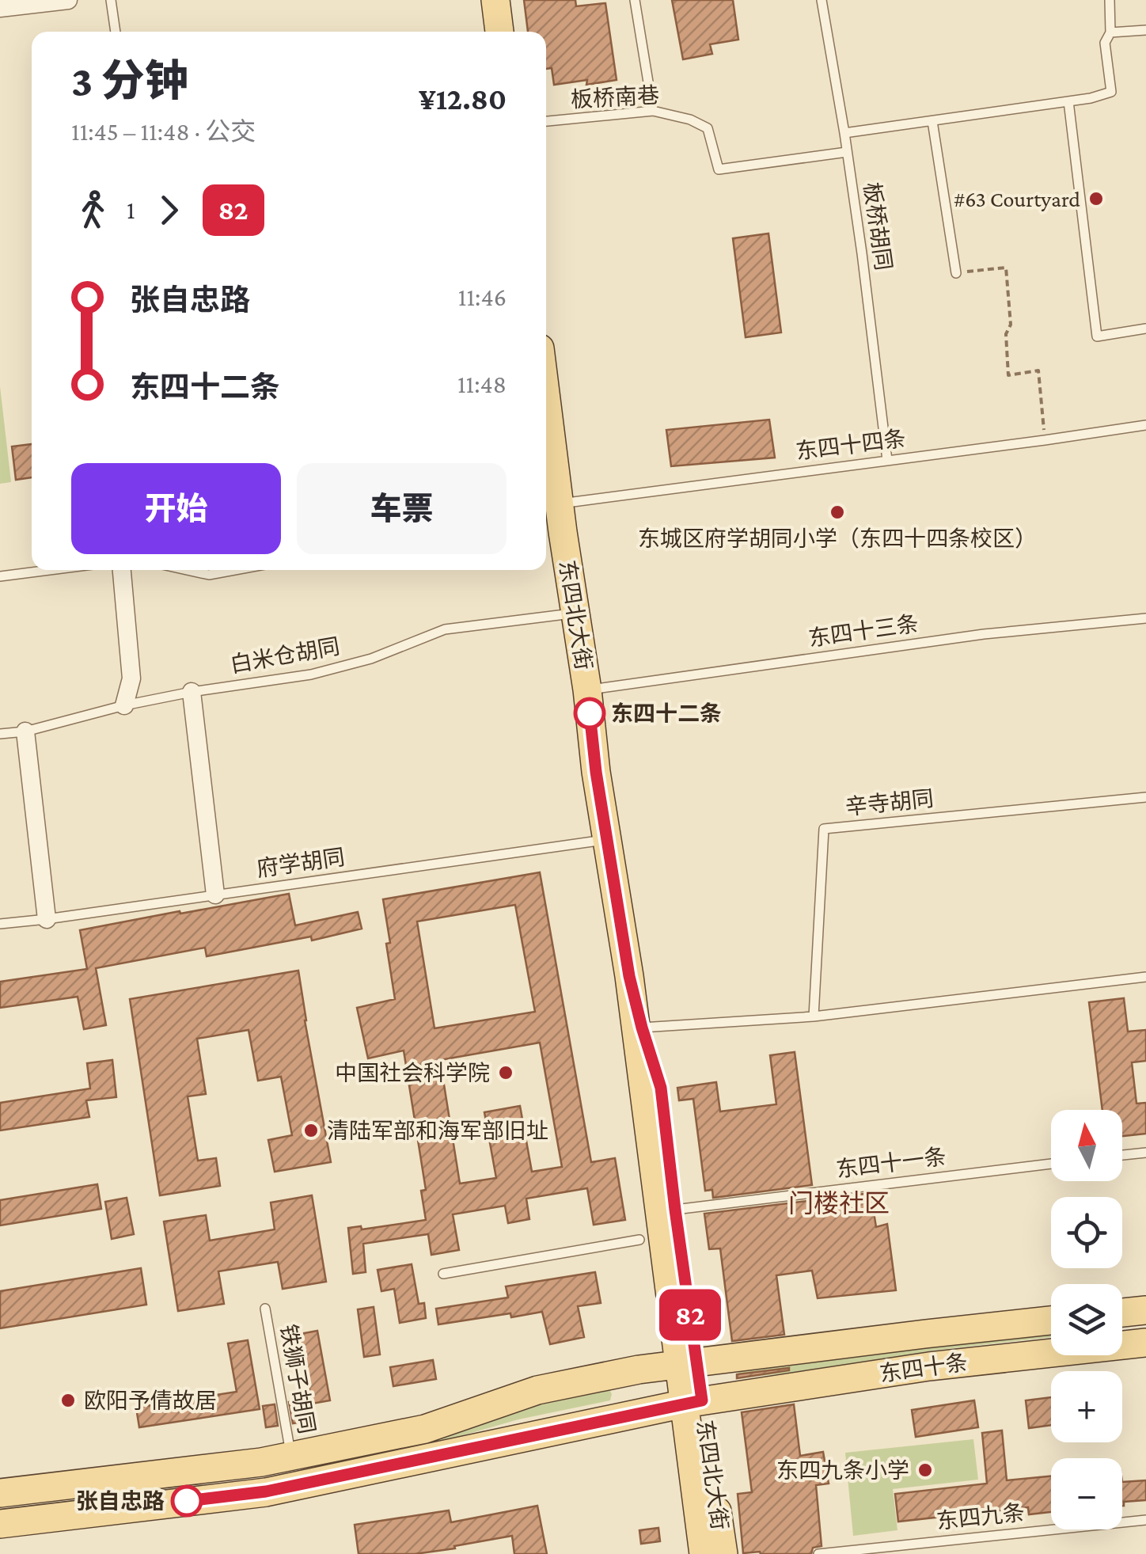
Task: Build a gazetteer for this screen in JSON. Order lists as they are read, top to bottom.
{
  "streets": {
    "main road": ["东四北大街", "东四十条"],
    "lane": [
      "板桥南巷",
      "板桥胡同",
      "东四十四条",
      "东四十三条",
      "白米仓胡同",
      "辛寺胡同",
      "府学胡同",
      "东四十一条",
      "铁狮子胡同",
      "东四九条"
    ]
  },
  "crossings": [
    ["板桥南巷", "板桥胡同"],
    ["板桥胡同", "东四十四条"],
    ["东四十四条", "东四北大街"],
    ["东四北大街", "东四十三条"],
    ["东四北大街", "白米仓胡同"],
    ["东四北大街", "府学胡同"],
    ["东四北大街", "东四十一条"],
    ["东四北大街", "东四十条"]
  ],
  "districts": ["门楼社区"],
  "places": [
    "#63 Courtyard",
    "东城区府学胡同小学（东四十四条校区）",
    "东四十二条",
    "中国社会科学院",
    "清陆军部和海军部旧址",
    "欧阳予倩故居",
    "东四九条小学",
    "张自忠路"
  ],
  "lines": ["bus line 82"],
  "north": "top",
  "page": {
    "on_map": "82",
    "heading": ["3 分钟", "11:45 – 11:48 · 公交", "¥12.80"],
    "legs": ["1", "82"],
    "list": [
      {
        "name": "张自忠路",
        "value": "11:46"
      },
      {
        "name": "东四十二条",
        "value": "11:48"
      }
    ],
    "buttons": ["开始", "车票"],
    "map_buttons": ["+", "−"]
  }
}
